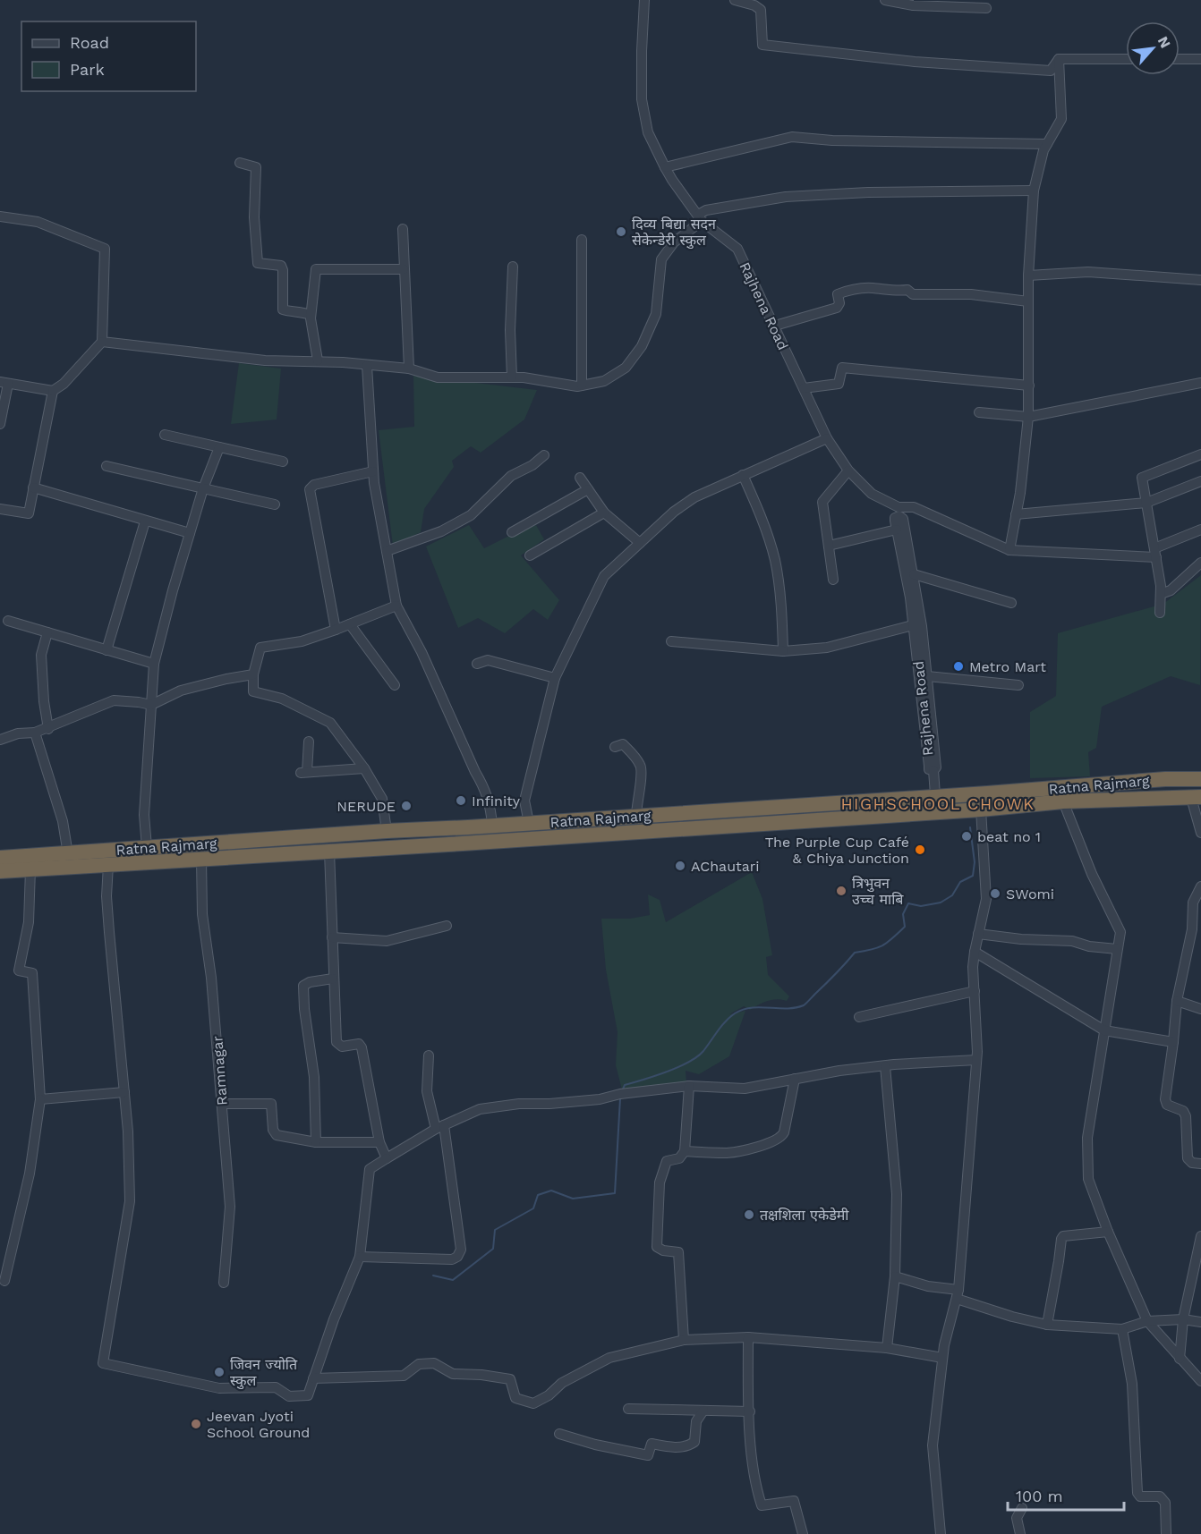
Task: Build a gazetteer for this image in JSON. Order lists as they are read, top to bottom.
{
  "streets": {
    "highway": ["Ratna Rajmarg"],
    "street": ["Rajhena Road", "Ramnagar"]
  },
  "crossings": [
    ["Rajhena Road", "Ratna Rajmarg"],
    ["Ratna Rajmarg", "Ramnagar"]
  ],
  "districts": ["HIGHSCHOOL CHOWK"],
  "places": [
    "दिव्य बिद्या सदन सेकेन्डेरी स्कुल",
    "Metro Mart",
    "Infinity",
    "NERUDE",
    "beat no 1",
    "The Purple Cup Café & Chiya Junction",
    "AChautari",
    "त्रिभुवन उच्च माबि",
    "SWomi",
    "तक्षशिला एकेडेमी",
    "जिवन ज्योति स्कुल",
    "Jeevan Jyoti School Ground"
  ],
  "legend": ["Road", "Park"],
  "scale_bar": "100 m",
  "north": "top right"
}
